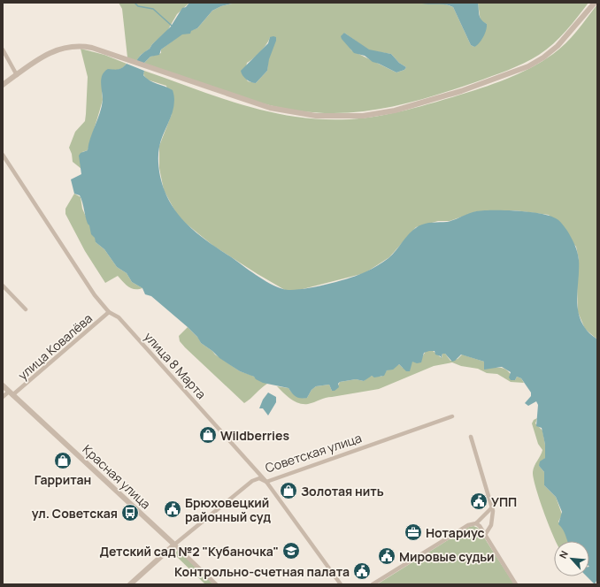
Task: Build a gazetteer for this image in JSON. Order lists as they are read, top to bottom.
{
  "streets": {
    "street": [
      "улица Ковалёва",
      "улица 8 Марта",
      "Советская улица",
      "Красная улица"
    ]
  },
  "crossings": [
    ["улица Ковалёва", "улица 8 Марта"],
    ["улица Ковалёва", "Красная улица"],
    ["улица 8 Марта", "Советская улица"],
    ["Советская улица", "Красная улица"]
  ],
  "places": {
    "shop": ["Wildberries", "Гарритан", "Золотая нить"],
    "public building": [
      "УПП",
      "Брюховецкий районный суд",
      "Мировые судьи",
      "Контрольно-счетная палата"
    ],
    "bus stop": ["ул. Советская"],
    "office": ["Нотариус"],
    "school or university": ["Детский сад №2 \"Кубаночка\""]
  },
  "north": "top left"
}
